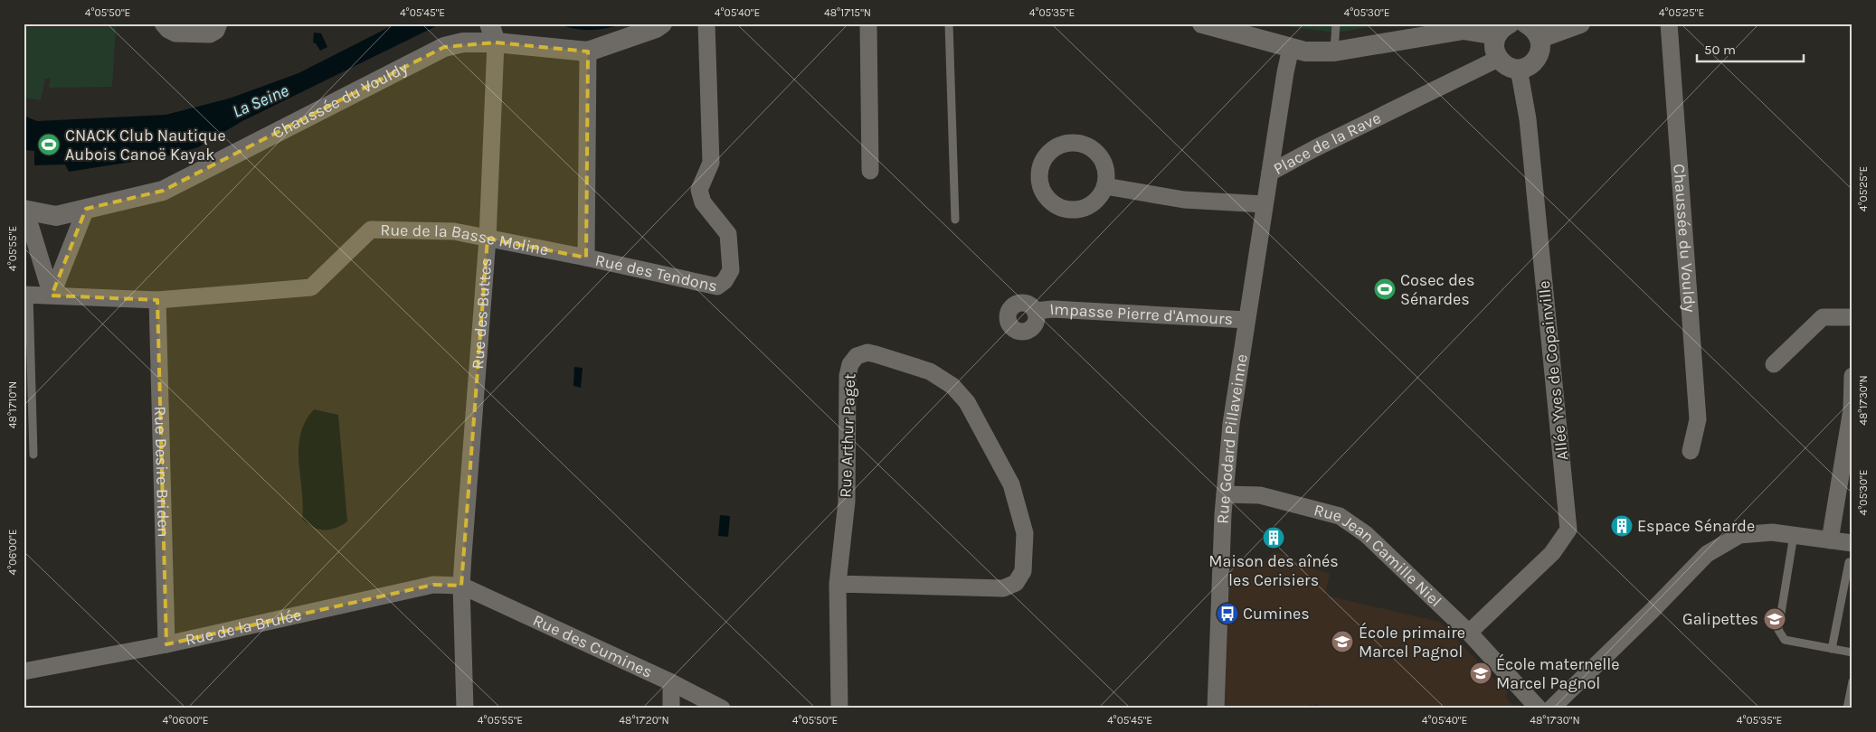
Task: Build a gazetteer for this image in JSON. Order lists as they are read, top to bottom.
{
  "streets": {
    "street": [
      "Chaussée du Vouldy",
      "Place de la Rave",
      "Rue de la Basse Moline",
      "Rue des Tendons",
      "Rue des Buttes",
      "Impasse Pierre d'Amours",
      "Allée Yves de Copainville",
      "Rue Arthur Paget",
      "Rue Godard Pillaveinne",
      "Rue Desire Briden",
      "Rue Jean Camille Niel",
      "Rue de la Brulée",
      "Rue des Cumines"
    ]
  },
  "crossings": [
    ["Chaussée du Vouldy", "Rue des Buttes"],
    ["Place de la Rave", "Rue Godard Pillaveinne"],
    ["Rue de la Basse Moline", "Rue des Tendons"],
    ["Rue de la Basse Moline", "Rue des Buttes"],
    ["Rue de la Basse Moline", "Rue Desire Briden"],
    ["Rue des Buttes", "Rue de la Brulée"],
    ["Rue des Buttes", "Rue des Cumines"],
    ["Impasse Pierre d'Amours", "Rue Godard Pillaveinne"],
    ["Allée Yves de Copainville", "Rue Jean Camille Niel"],
    ["Rue Godard Pillaveinne", "Rue Jean Camille Niel"],
    ["Rue Desire Briden", "Rue de la Brulée"],
    ["Rue de la Brulée", "Rue des Cumines"]
  ],
  "water": ["La Seine"],
  "places": {
    "sports": ["CNACK Club Nautique Aubois Canoë Kayak", "Cosec des Sénardes"],
    "building": ["Espace Sénarde", "Maison des aînés les Cerisiers"],
    "bus stop": ["Cumines"],
    "school or university": ["Galipettes", "École primaire Marcel Pagnol", "École maternelle Marcel Pagnol"]
  },
  "scale_bar": "50 m",
  "coordinates": [
    "4°05'50\"E",
    "4°05'45\"E",
    "4°05'40\"E",
    "48°17'15\"N",
    "4°05'35\"E",
    "4°05'30\"E",
    "4°05'25\"E",
    "4°05'55\"E",
    "48°17'30\"N",
    "48°17'10\"N",
    "4°06'00\"E",
    "48°17'20\"N"
  ]
}
